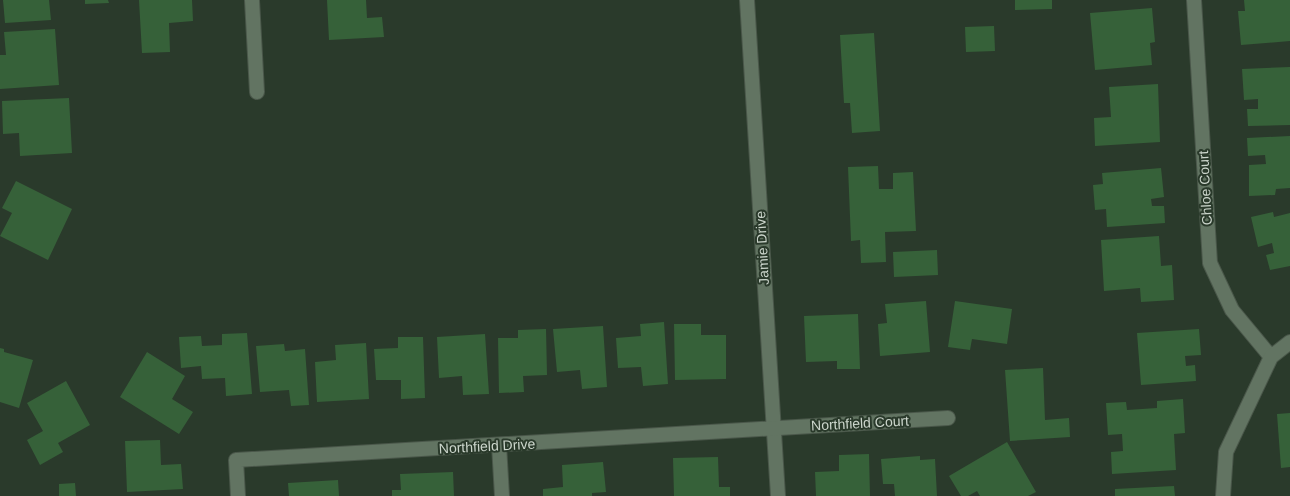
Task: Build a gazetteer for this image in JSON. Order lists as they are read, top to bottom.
{
  "streets": {
    "street": [
      "Chloe Court",
      "Jamie Drive",
      "Northfield Court",
      "Northfield Drive"
    ]
  },
  "crossings": [
    ["Jamie Drive", "Northfield Court"],
    ["Jamie Drive", "Northfield Drive"],
    ["Northfield Court", "Northfield Drive"]
  ]
}
